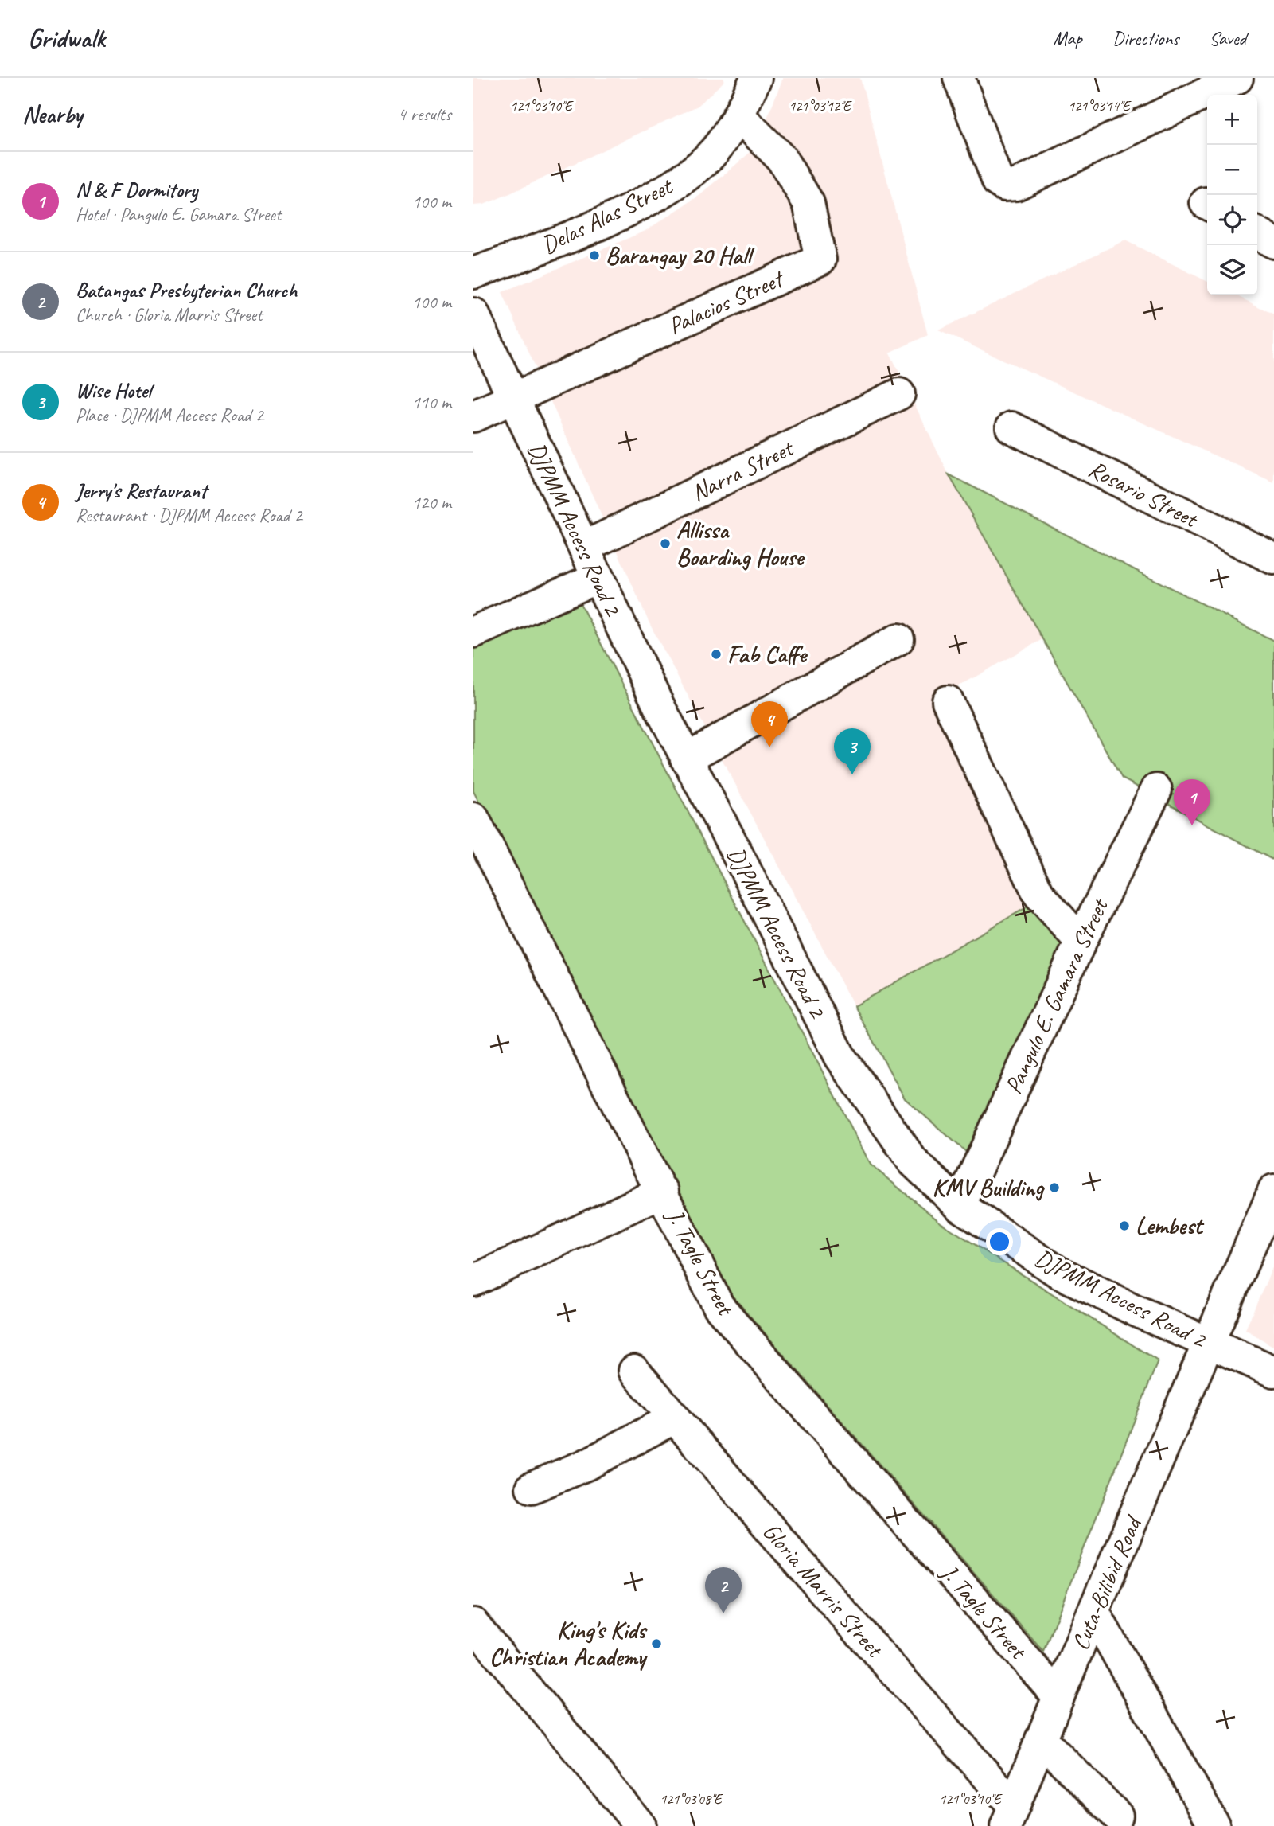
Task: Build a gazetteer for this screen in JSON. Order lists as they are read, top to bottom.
{
  "streets": {
    "street": [
      "Delas Alas Street",
      "Palacios Street",
      "Narra Street",
      "Rosario Street",
      "DJPMM Access Road 2",
      "Pangulo E. Gamara Street",
      "J. Tagle Street",
      "Cuta-Bilibid Road",
      "Gloria Marris Street"
    ]
  },
  "crossings": [
    ["Delas Alas Street", "Palacios Street"],
    ["Palacios Street", "DJPMM Access Road 2"],
    ["Narra Street", "DJPMM Access Road 2"],
    ["DJPMM Access Road 2", "Pangulo E. Gamara Street"],
    ["DJPMM Access Road 2", "Cuta-Bilibid Road"],
    ["J. Tagle Street", "Cuta-Bilibid Road"],
    ["Cuta-Bilibid Road", "Gloria Marris Street"]
  ],
  "places": [
    "Barangay 20 Hall",
    "Allissa Boarding House",
    "Fab Caffe",
    "KMV Building",
    "Lembest",
    "King's Kids Christian Academy"
  ],
  "page": {
    "header": "Gridwalk",
    "nav": ["Map", "Directions", "Saved"],
    "heading": ["Nearby", "4 results"],
    "map_buttons": ["+", "−"],
    "list": [
      {
        "mark": "1",
        "name": "N & F Dormitory",
        "note": "Hotel · Pangulo E. Gamara Street",
        "value": "100 m"
      },
      {
        "mark": "2",
        "name": "Batangas Presbyterian Church",
        "note": "Church · Gloria Marris Street",
        "value": "100 m"
      },
      {
        "mark": "3",
        "name": "Wise Hotel",
        "note": "Place · DJPMM Access Road 2",
        "value": "110 m"
      },
      {
        "mark": "4",
        "name": "Jerry's Restaurant",
        "note": "Restaurant · DJPMM Access Road 2",
        "value": "120 m"
      }
    ],
    "pins": [
      "4",
      "3",
      "1",
      "2"
    ]
  },
  "coordinates": [
    "121°03'14\"E",
    "121°03'10\"E",
    "121°03'12\"E",
    "121°03'08\"E"
  ]
}
